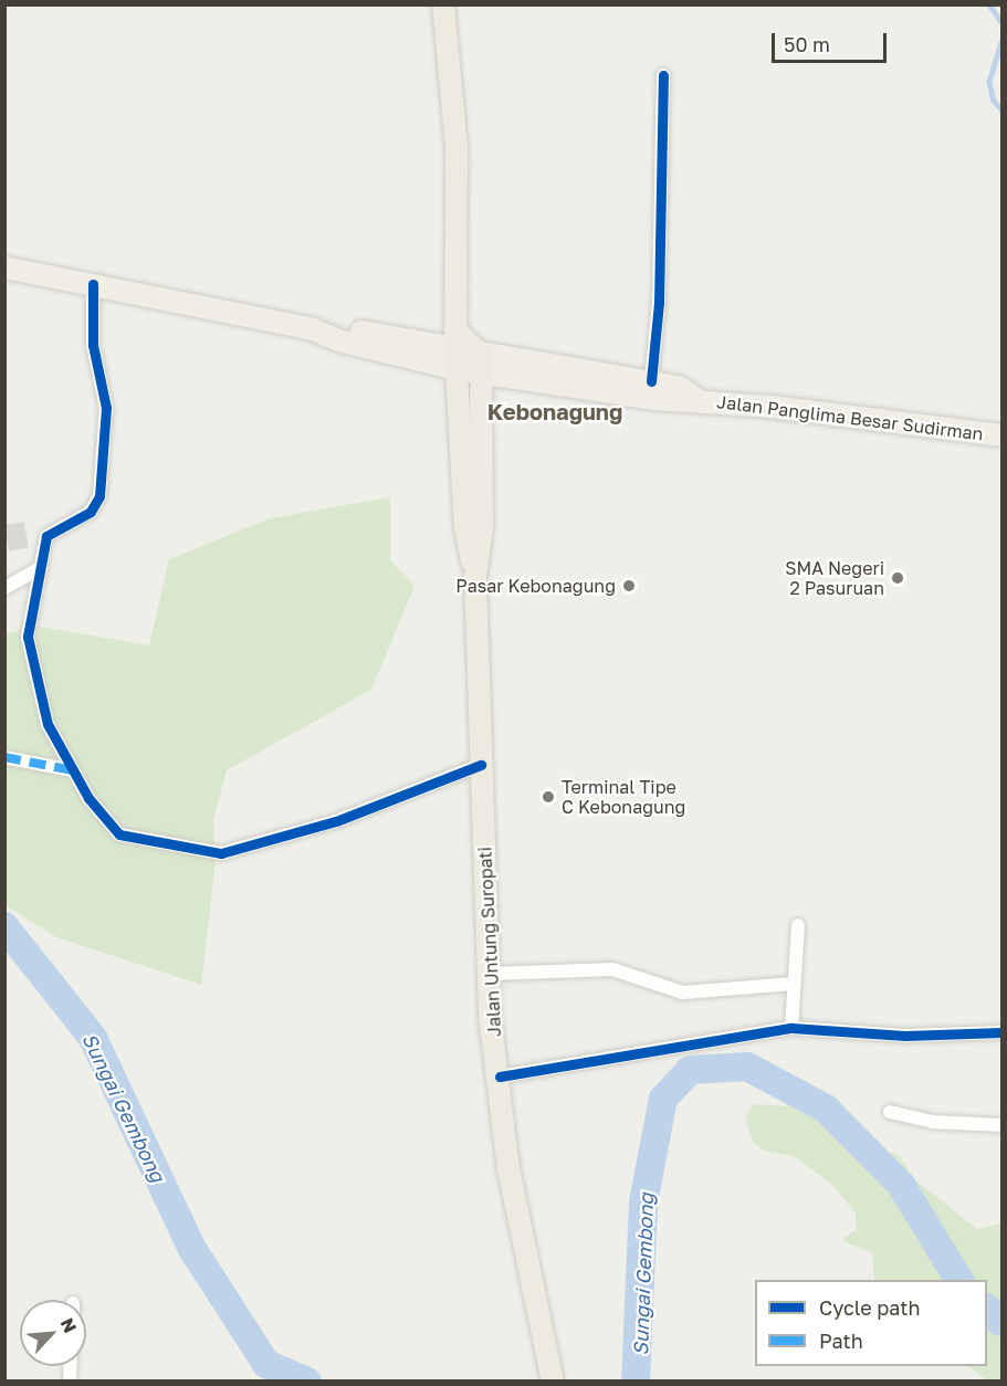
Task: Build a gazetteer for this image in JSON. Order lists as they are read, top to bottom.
{
  "streets": {
    "highway": ["Jalan Untung Suropati"],
    "main road": ["Jalan Panglima Besar Sudirman"]
  },
  "crossings": [
    ["Jalan Panglima Besar Sudirman", "Jalan Untung Suropati"]
  ],
  "districts": ["Kebonagung"],
  "water": ["Sungai Gembong"],
  "places": ["SMA Negeri 2 Pasuruan", "Pasar Kebonagung", "Terminal Tipe C Kebonagung"],
  "legend": ["Cycle path", "Path"],
  "scale_bar": "50 m",
  "north": "top right"
}
